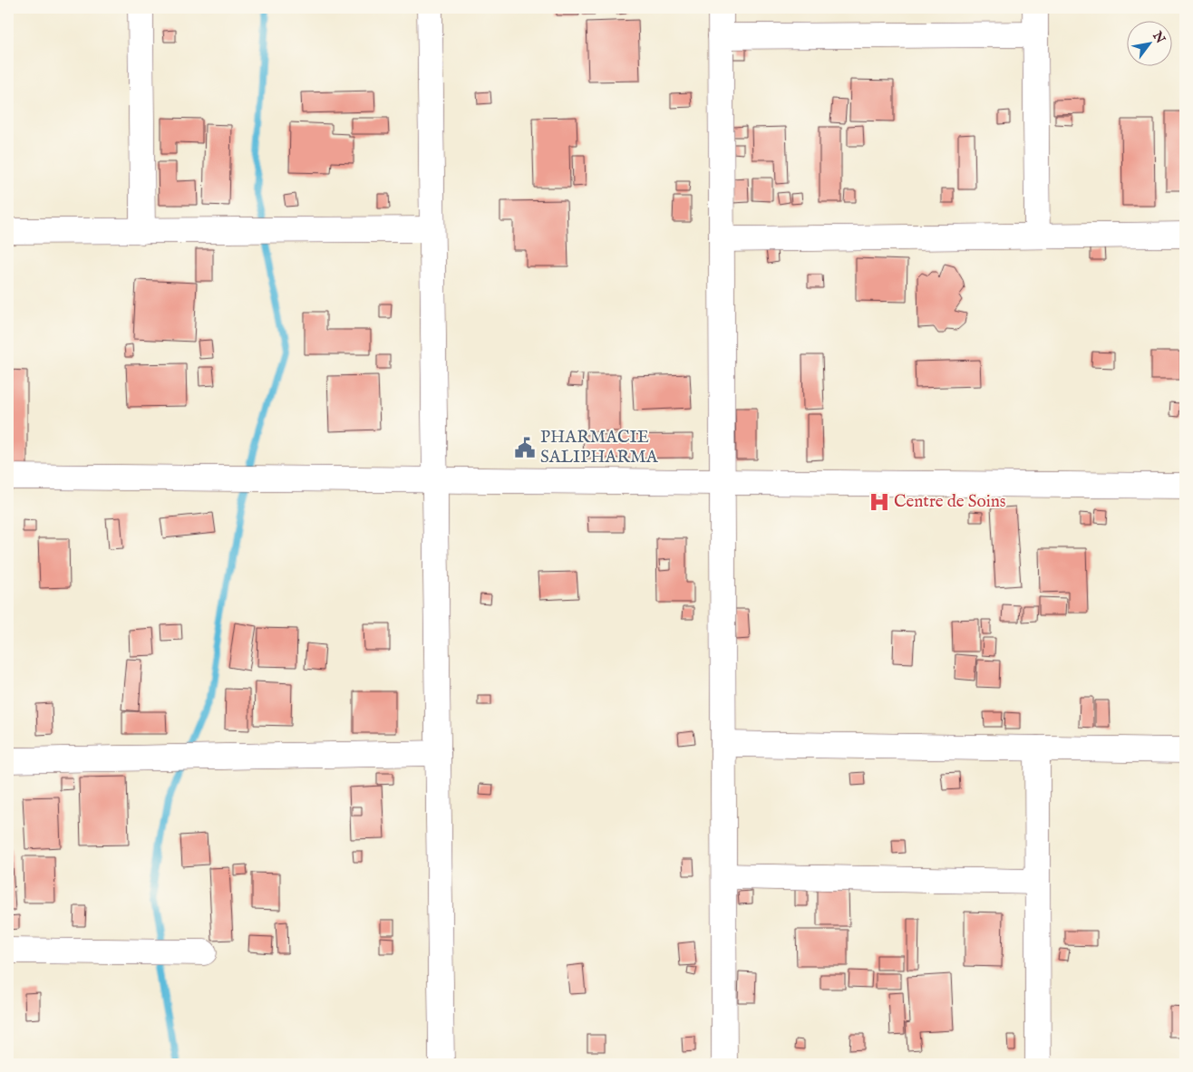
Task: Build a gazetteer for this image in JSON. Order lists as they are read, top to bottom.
{
  "places": {
    "public building": ["PHARMACIE SALIPHARMA"],
    "hospital": ["Centre de Soins"]
  },
  "north": "top right"
}
